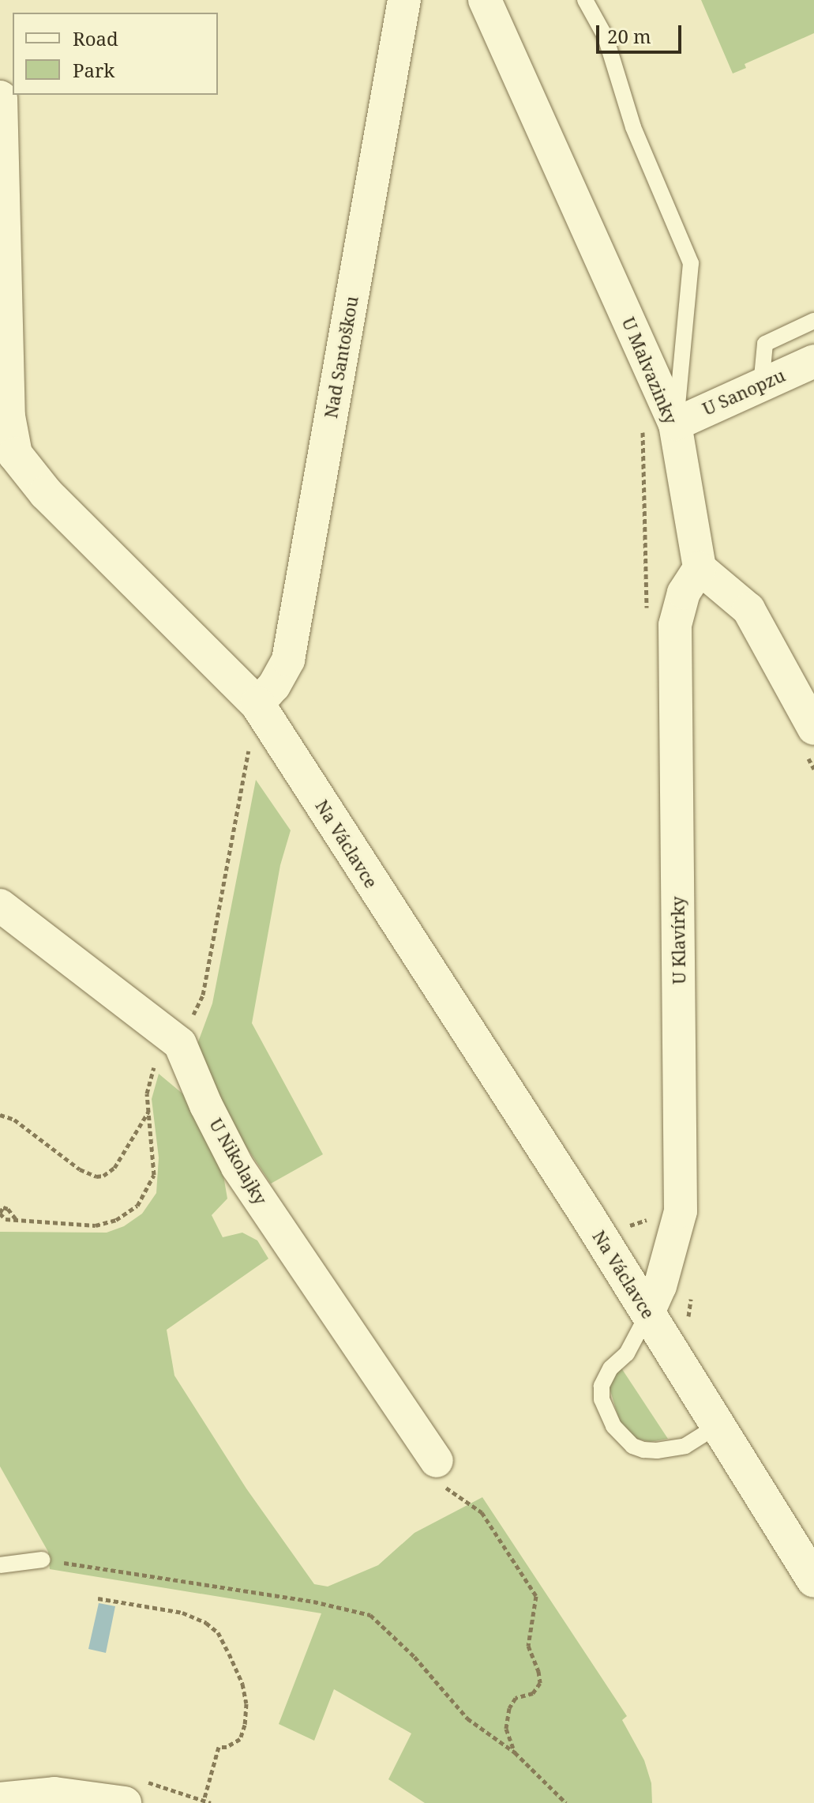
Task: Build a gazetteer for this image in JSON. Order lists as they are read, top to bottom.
{
  "streets": {
    "street": [
      "Nad Santoškou",
      "U Malvazinky",
      "U Sanopzu",
      "Na Václavce",
      "U Klavírky",
      "U Nikolajky"
    ]
  },
  "crossings": [
    ["Nad Santoškou", "Na Václavce"],
    ["U Malvazinky", "U Sanopzu"],
    ["U Malvazinky", "U Klavírky"],
    ["Na Václavce", "U Klavírky"]
  ],
  "legend": ["Road", "Park"],
  "scale_bar": "20 m"
}
